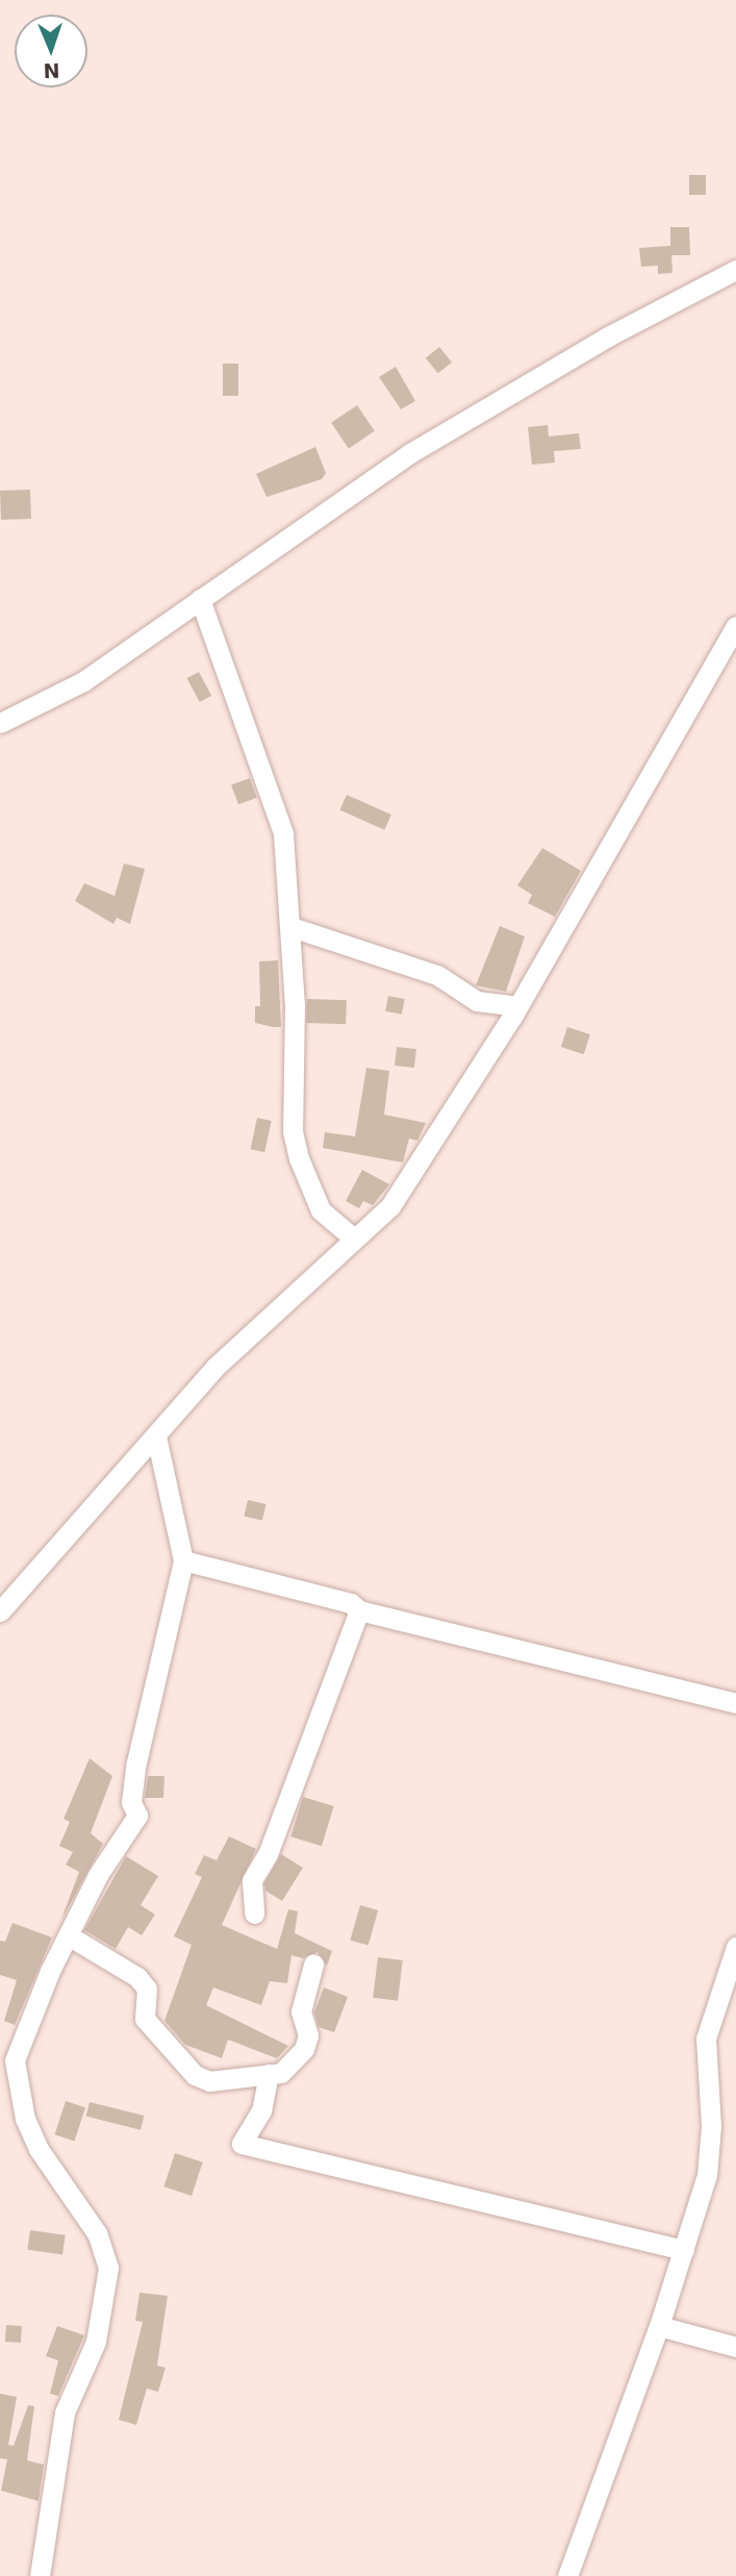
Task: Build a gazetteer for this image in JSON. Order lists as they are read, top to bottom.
{
  "north": "bottom"
}
